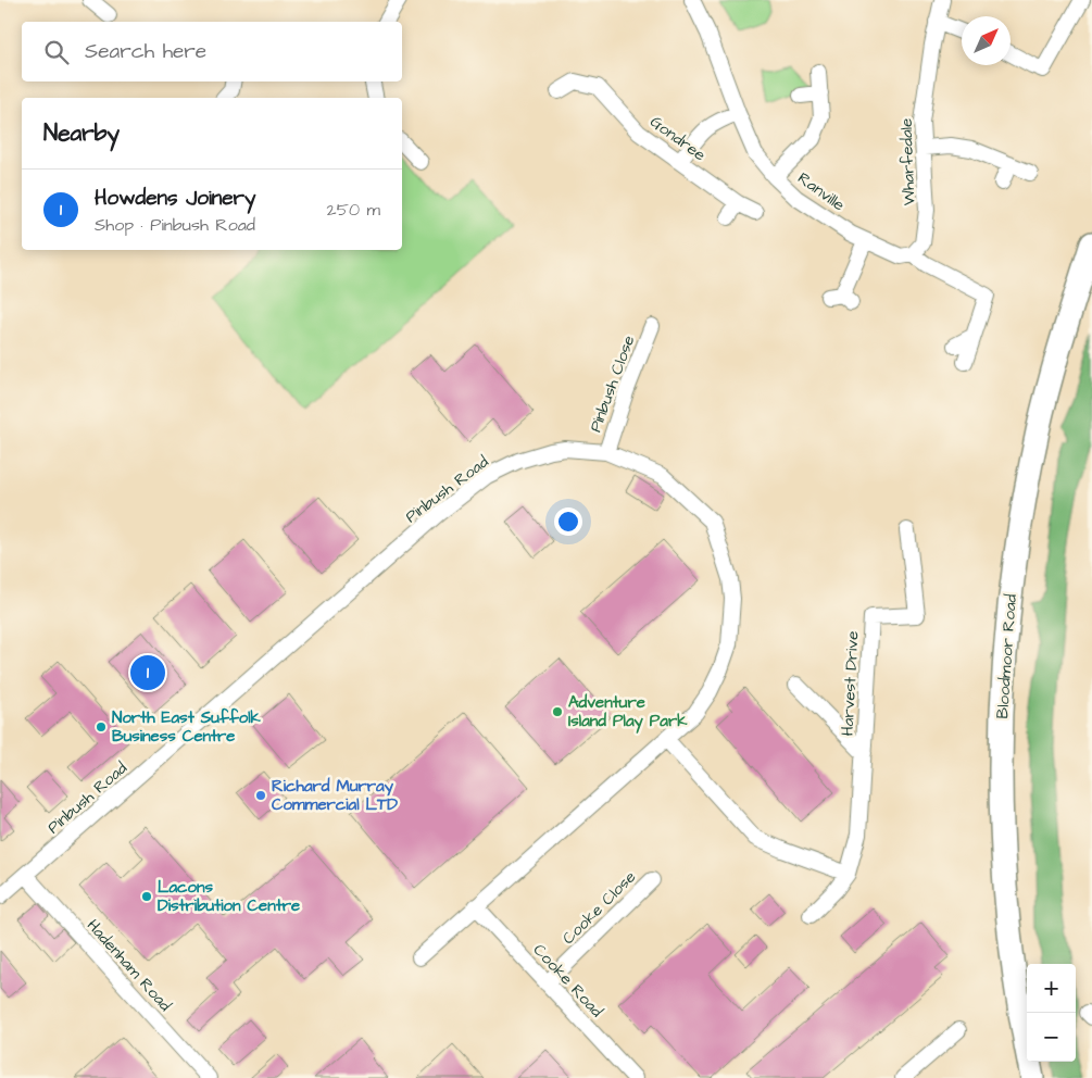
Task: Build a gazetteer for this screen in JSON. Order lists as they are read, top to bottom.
{
  "streets": {
    "highway": ["Bloodmoor Road"],
    "street": [
      "Gondree",
      "Wharfedale",
      "Ranville",
      "Pinbush Close",
      "Pinbush Road",
      "Harvest Drive",
      "Cooke Close",
      "Hadenham Road",
      "Cooke Road"
    ]
  },
  "crossings": [
    ["Wharfedale", "Ranville"],
    ["Pinbush Close", "Pinbush Road"],
    ["Pinbush Road", "Hadenham Road"],
    ["Pinbush Road", "Cooke Road"],
    ["Cooke Close", "Cooke Road"]
  ],
  "places": [
    "Adventure Island Play Park",
    "North East Suffolk Business Centre",
    "Richard Murray Commercial LTD",
    "Lacons Distribution Centre"
  ],
  "north": "top right",
  "page": {
    "search": "Search here",
    "heading": "Nearby",
    "list": [
      {
        "mark": "1",
        "name": "Howdens Joinery",
        "note": "Shop · Pinbush Road",
        "value": "250 m"
      }
    ],
    "pins": "1",
    "map_buttons": ["+", "−"]
  }
}
